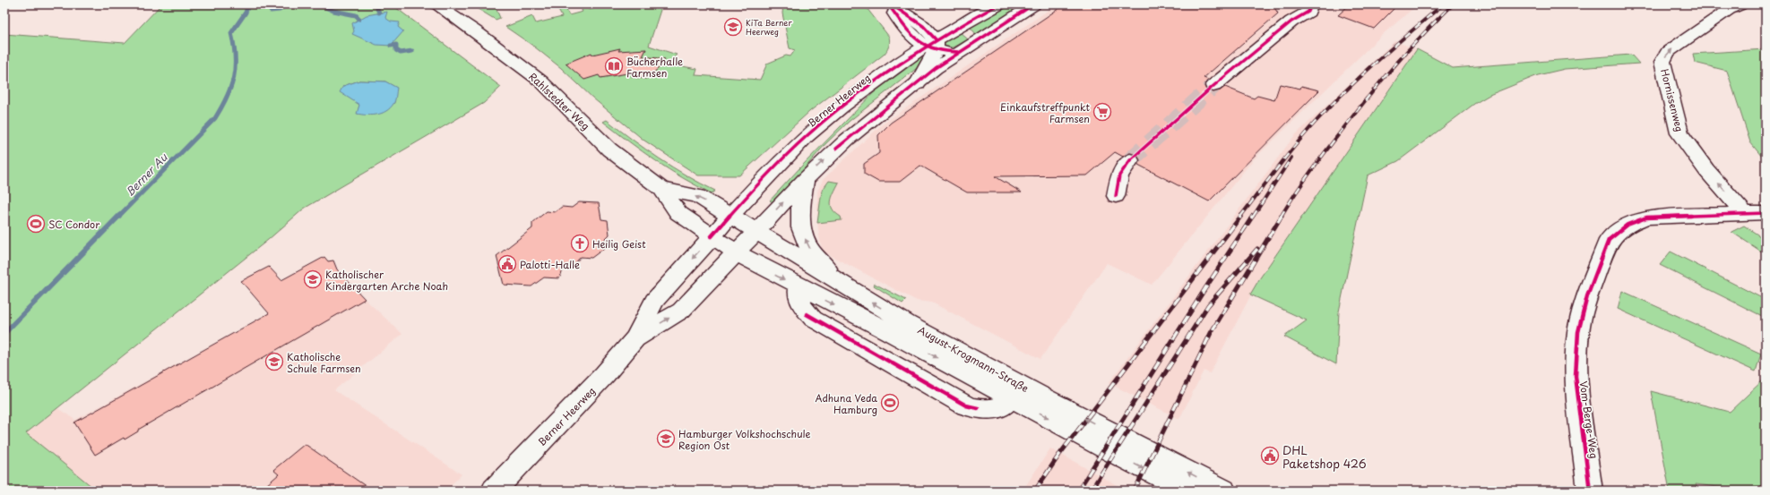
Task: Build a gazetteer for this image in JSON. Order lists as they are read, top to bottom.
{
  "streets": {
    "main road": [
      "Berner Heerweg",
      "Hornissenweg",
      "Rahlstedter Weg",
      "August-Krogmann-Straße",
      "Vom-Berge-Weg"
    ]
  },
  "crossings": [
    ["Berner Heerweg", "Rahlstedter Weg"],
    ["Berner Heerweg", "August-Krogmann-Straße"],
    ["Hornissenweg", "Vom-Berge-Weg"],
    ["Rahlstedter Weg", "August-Krogmann-Straße"]
  ],
  "water": ["Berner Au"],
  "places": {
    "school or university": [
      "KiTa Berner Heerweg",
      "Katholischer Kindergarten Arche Noah",
      "Katholische Schule Farmsen",
      "Hamburger Volkshochschule Region Ost"
    ],
    "library": ["Bücherhalle Farmsen"],
    "supermarket": ["Einkaufstreffpunkt Farmsen"],
    "sports": ["SC Condor", "Adhuna Veda Hamburg"],
    "church": ["Heilig Geist"],
    "public building": ["Palotti-Halle", "DHL Paketshop 426"]
  }
}
